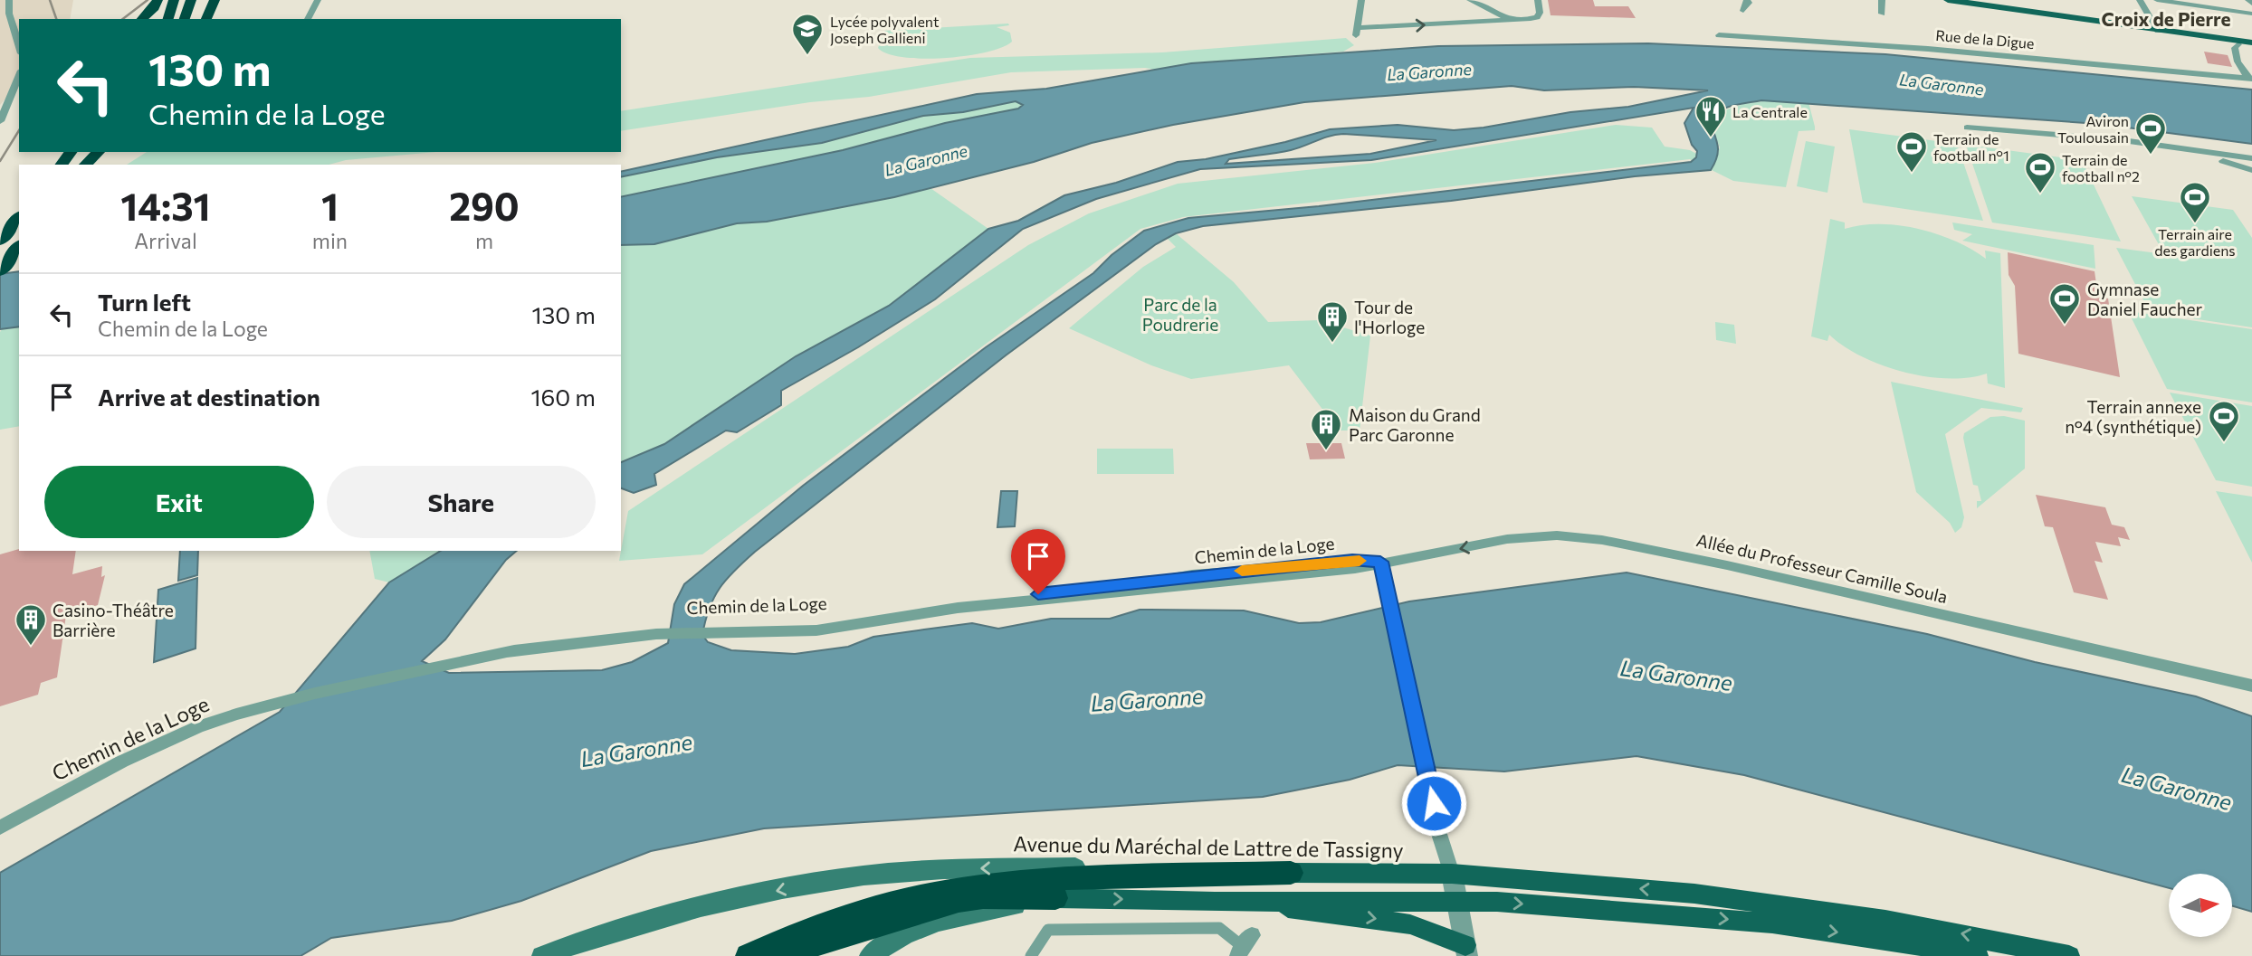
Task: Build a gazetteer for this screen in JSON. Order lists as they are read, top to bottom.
{
  "streets": {
    "main road": ["Avenue du Maréchal de Lattre de Tassigny"],
    "street": ["Rue de la Digue", "Chemin de la Loge", "Allée du Professeur Camille Soula"]
  },
  "crossings": [
    ["Chemin de la Loge", "Allée du Professeur Camille Soula"]
  ],
  "one_way": ["Allée du Professeur Camille Soula"],
  "districts": ["Croix de Pierre"],
  "water": ["La Garonne"],
  "parks": ["Parc de la Poudrerie"],
  "places": {
    "school or university": ["Lycée polyvalent Joseph Gallieni"],
    "restaurant": ["La Centrale"],
    "sports": [
      "Aviron Toulousain",
      "Terrain de football n°1",
      "Terrain de football n°2",
      "Terrain aire des gardiens",
      "Gymnase Daniel Faucher",
      "Terrain annexe n°4 (synthétique)"
    ],
    "building": ["Tour de l'Horloge", "Maison du Grand Parc Garonne", "Casino-Théâtre Barrière"]
  },
  "north": "right",
  "page": {
    "turn": ["130 m", "Chemin de la Loge"],
    "eta": [
      "14:31",
      "Arrival",
      "1",
      "min",
      "290",
      "m"
    ],
    "list": [
      {
        "name": "Turn left",
        "note": "Chemin de la Loge",
        "value": "130 m"
      },
      {
        "name": "Arrive at destination",
        "value": "160 m"
      }
    ],
    "buttons": ["Exit", "Share"]
  }
}
